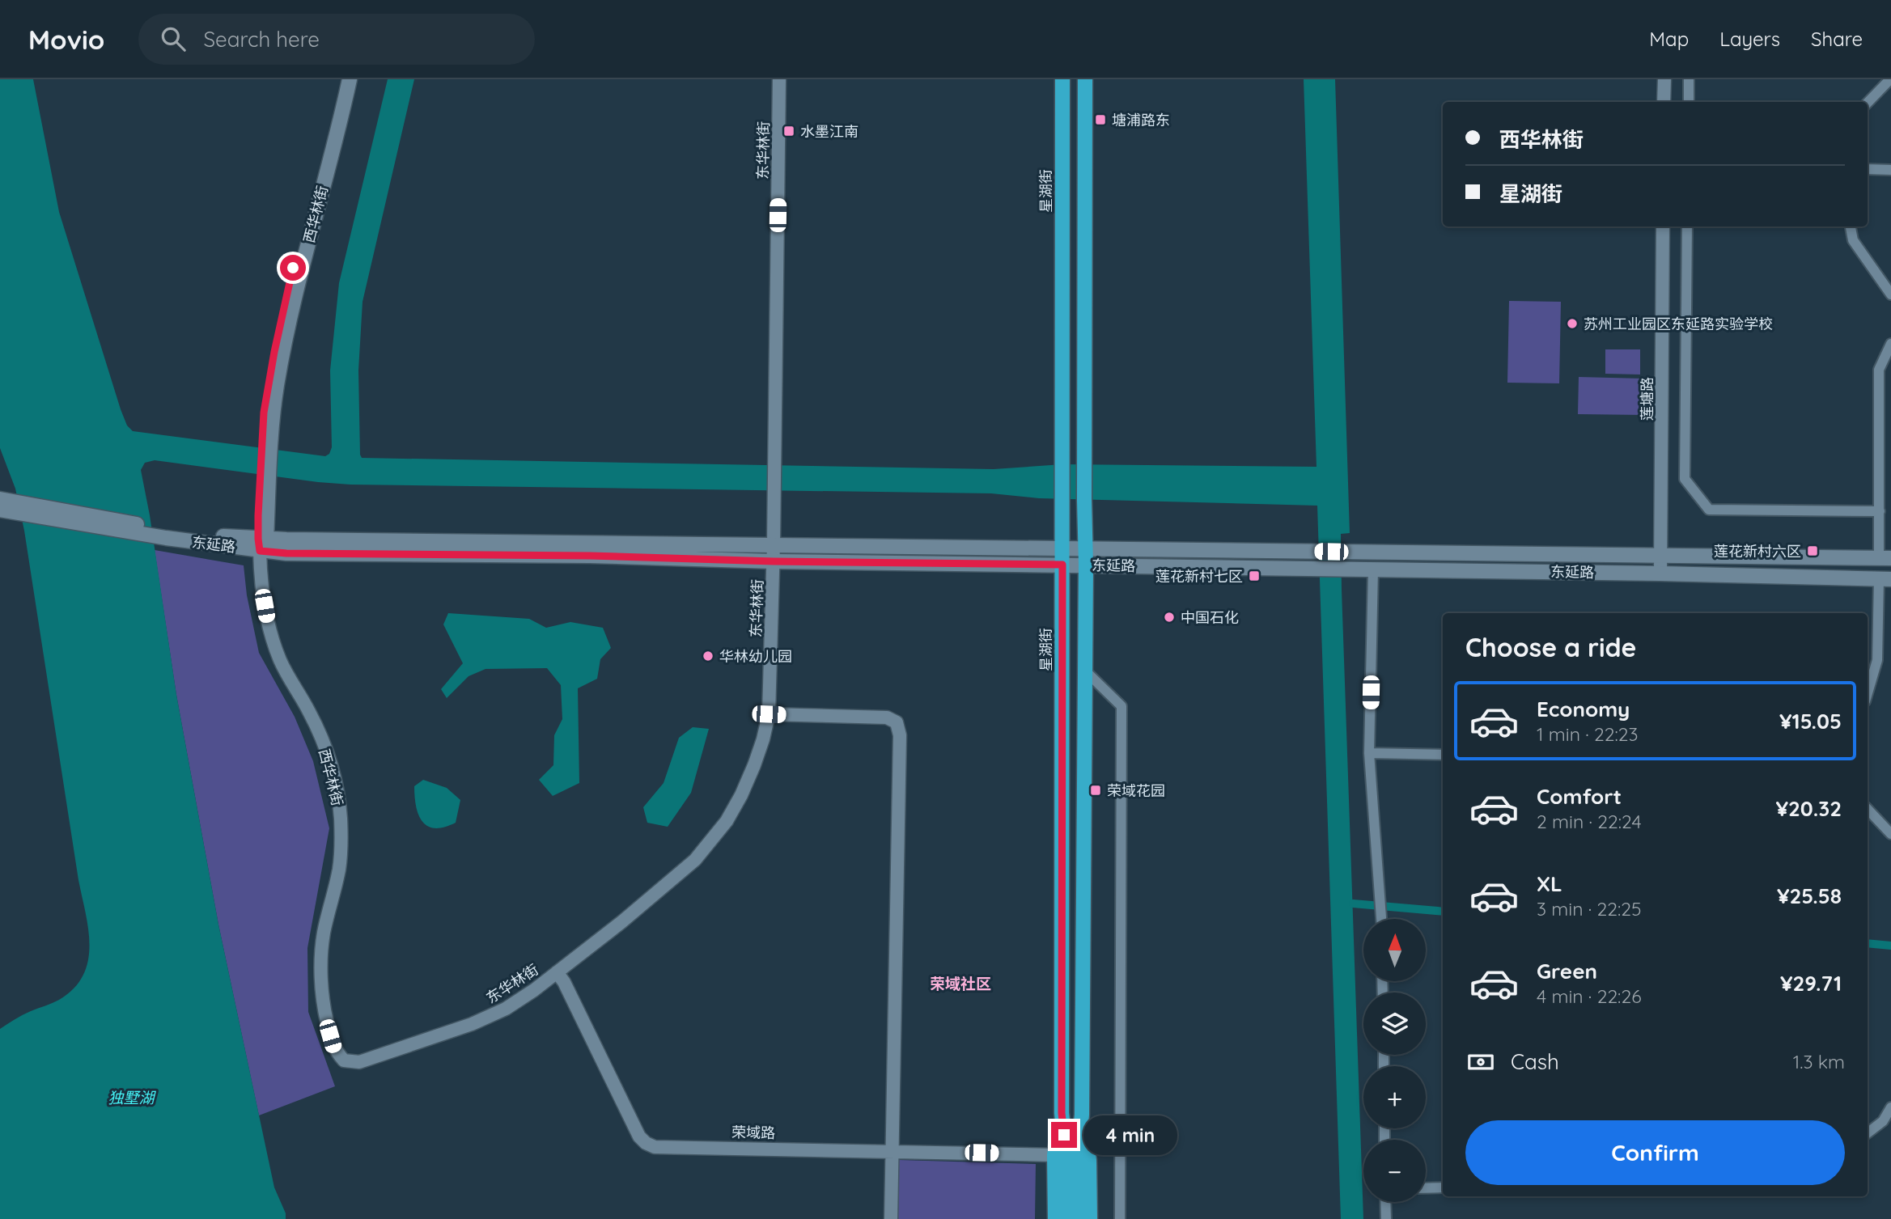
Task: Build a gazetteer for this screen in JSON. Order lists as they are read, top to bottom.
{
  "streets": {
    "main road": ["星湖街", "西华林街", "东延路"],
    "street": ["东华林街", "莲塘路", "荣域路"]
  },
  "crossings": [
    ["东华林街", "西华林街"],
    ["东华林街", "东延路"],
    ["东华林街", "荣域路"],
    ["星湖街", "东延路"],
    ["西华林街", "东延路"],
    ["莲塘路", "东延路"]
  ],
  "districts": ["荣域社区"],
  "water": ["独墅湖"],
  "places": {
    "transit": [
      "塘浦路东",
      "水墨江南",
      "莲花新村六区",
      "莲花新村七区",
      "荣域花园"
    ],
    "other": ["苏州工业园区东延路实验学校", "中国石化", "华林幼儿园"]
  },
  "north": "top",
  "page": {
    "header": "Movio",
    "search": "Search here",
    "nav": ["Map", "Layers", "Share"],
    "banner": ["西华林街", "星湖街"],
    "heading": "Choose a ride",
    "list": [
      {
        "name": "Economy",
        "note": "1 min · 22:23",
        "value": "¥15.05"
      },
      {
        "name": "Comfort",
        "note": "2 min · 22:24",
        "value": "¥20.32"
      },
      {
        "name": "XL",
        "note": "3 min · 22:25",
        "value": "¥25.58"
      },
      {
        "name": "Green",
        "note": "4 min · 22:26",
        "value": "¥29.71"
      }
    ],
    "map_buttons": ["+", "−"],
    "pay": ["Cash", "1.3 km"],
    "buttons": "Confirm",
    "bubble": "4 min"
  }
}
